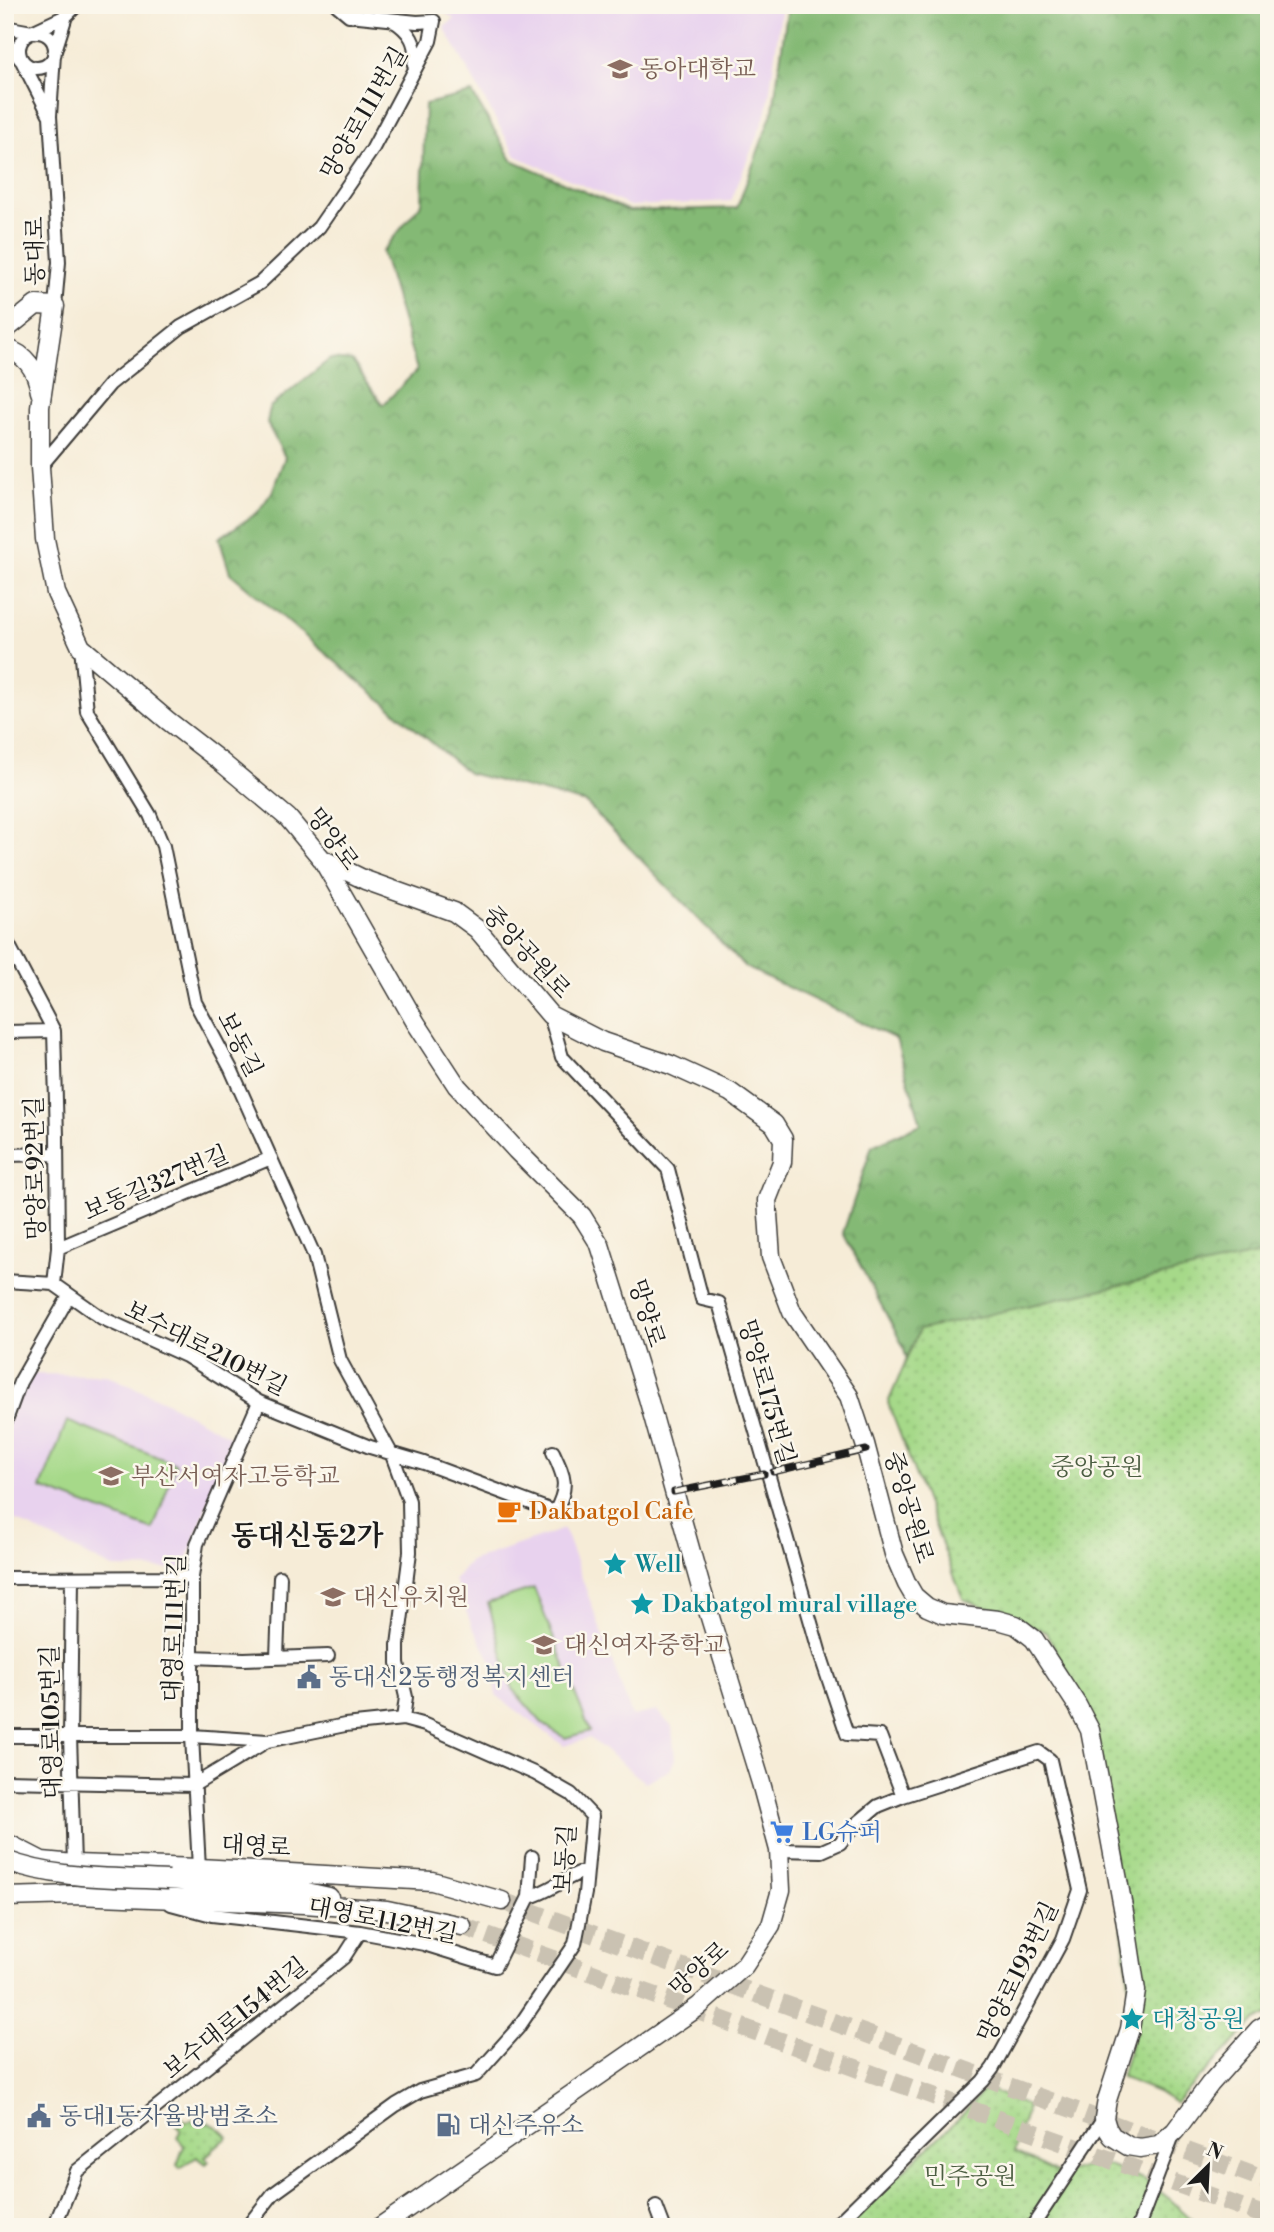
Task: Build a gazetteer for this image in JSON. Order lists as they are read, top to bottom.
{
  "streets": {
    "main road": ["망양로", "중앙공원로", "대영로"],
    "street": [
      "망양로111번길",
      "동대로",
      "보동길",
      "망양로92번길",
      "보동길327번길",
      "보수대로210번길",
      "망양로175번길",
      "대영로111번길",
      "대영로105번길",
      "대영로112번길",
      "망양로193번길",
      "보수대로154번길"
    ]
  },
  "crossings": [
    ["망양로111번길", "망양로"],
    ["동대로", "망양로"],
    ["망양로", "중앙공원로"],
    ["망양로", "보동길"],
    ["망양로", "망양로193번길"],
    ["중앙공원로", "망양로175번길"],
    ["보동길", "보동길327번길"],
    ["보동길", "보수대로210번길"],
    ["망양로92번길", "보동길327번길"],
    ["망양로92번길", "보수대로210번길"],
    ["보수대로210번길", "대영로111번길"],
    ["망양로175번길", "망양로193번길"],
    ["대영로111번길", "대영로"],
    ["대영로105번길", "대영로"],
    ["대영로112번길", "보수대로154번길"]
  ],
  "districts": ["동대신동2가"],
  "parks": ["중앙공원", "민주공원"],
  "places": {
    "school or university": [
      "동아대학교",
      "부산서여자고등학교",
      "대신유치원",
      "대신여자중학교"
    ],
    "cafe": ["Dakbatgol Cafe"],
    "place": ["Well", "Dakbatgol mural village", "대청공원"],
    "public building": ["동대신2동행정복지센터", "동대1동자율방범초소"],
    "supermarket": ["LG슈퍼"],
    "fuel station": ["대신주유소"]
  },
  "north": "top right"
}
